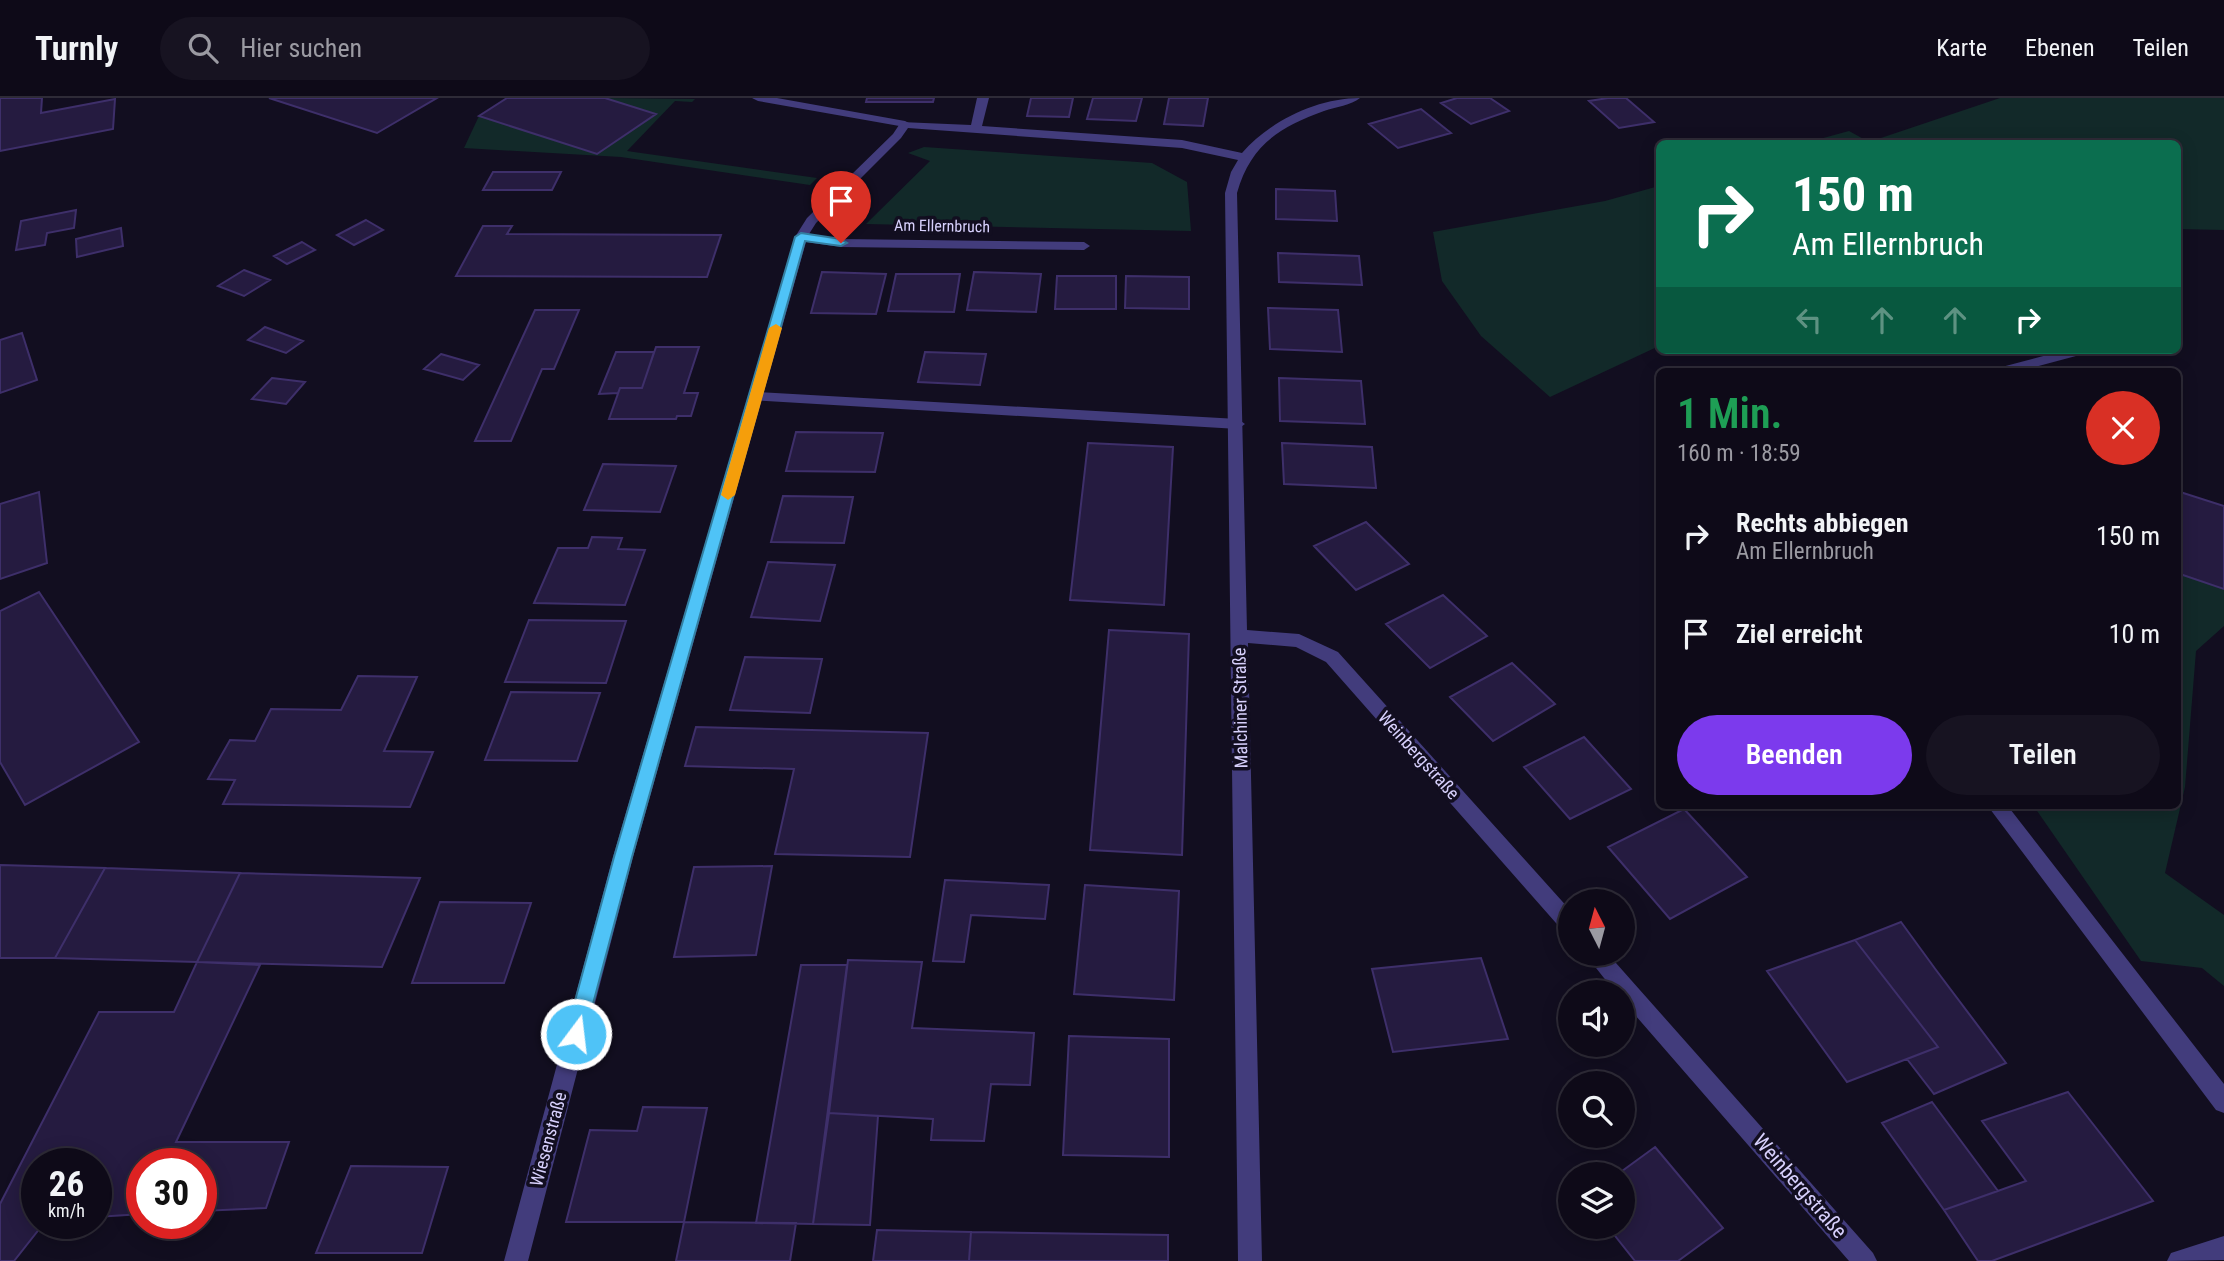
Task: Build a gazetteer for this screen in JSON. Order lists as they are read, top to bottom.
{
  "streets": {
    "street": [
      "Am Ellernbruch",
      "Malchiner Straße",
      "Weinbergstraße",
      "Wiesenstraße"
    ]
  },
  "crossings": [
    ["Am Ellernbruch", "Wiesenstraße"],
    ["Malchiner Straße", "Weinbergstraße"]
  ],
  "north": "top",
  "page": {
    "header": "Turnly",
    "search": "Hier suchen",
    "nav": ["Karte", "Ebenen", "Teilen"],
    "turn": ["150 m", "Am Ellernbruch"],
    "heading": ["1 Min.", "160 m · 18:59"],
    "list": [
      {
        "name": "Rechts abbiegen",
        "note": "Am Ellernbruch",
        "value": "150 m"
      },
      {
        "name": "Ziel erreicht",
        "value": "10 m"
      }
    ],
    "buttons": ["Beenden", "Teilen"],
    "speed": "26 km/h",
    "limit": "30"
  }
}
